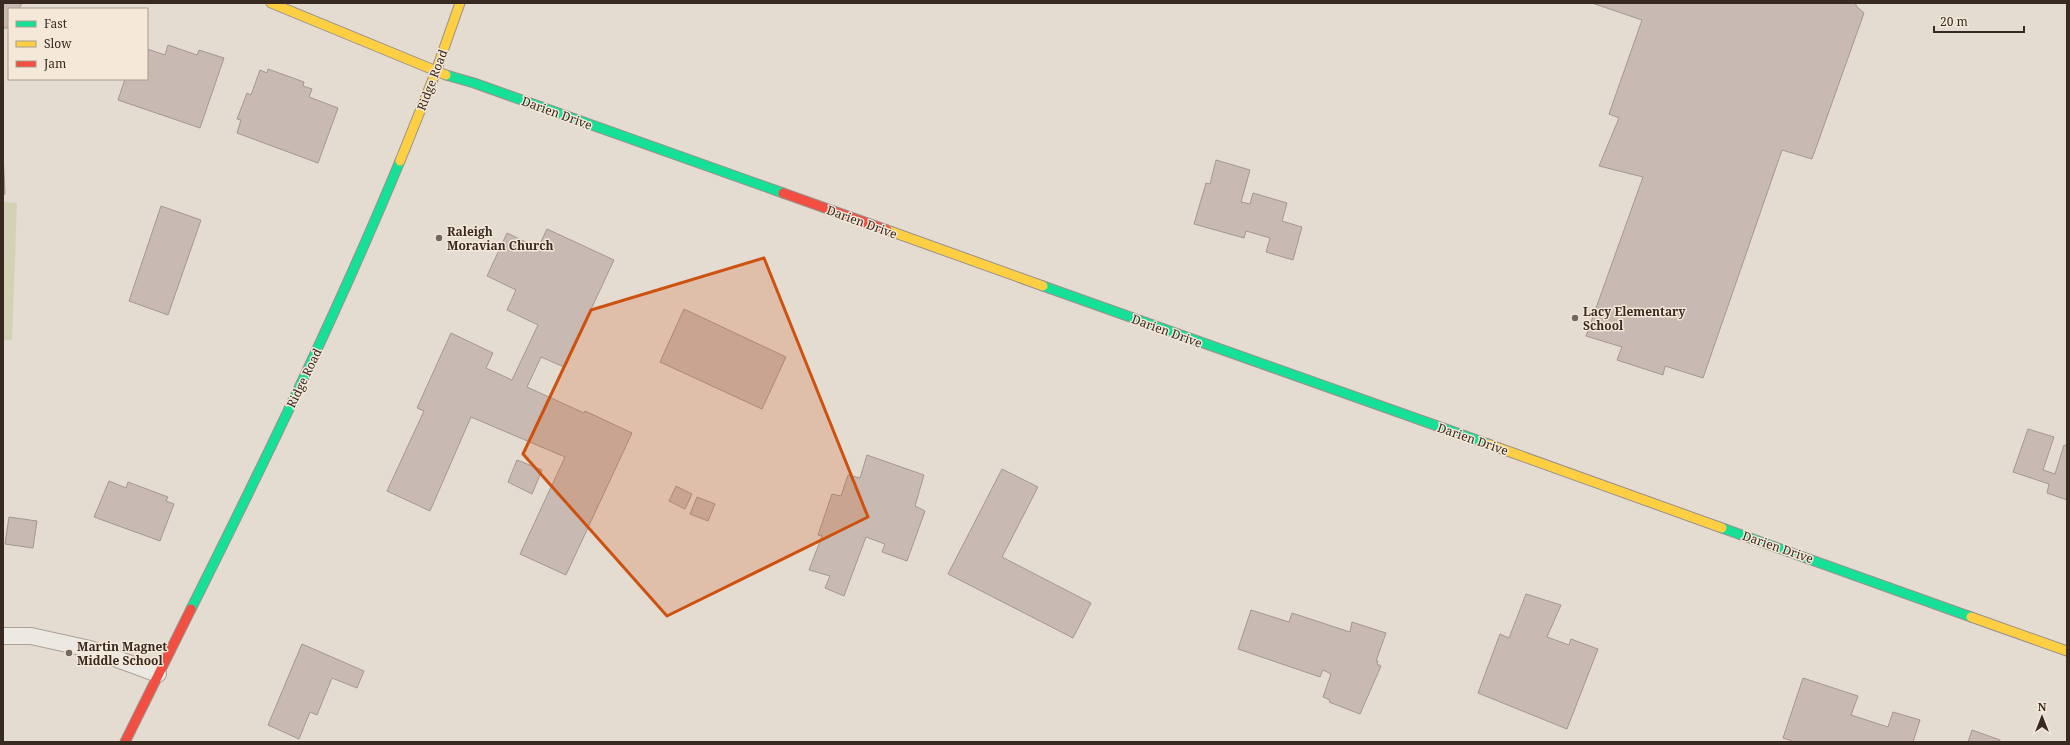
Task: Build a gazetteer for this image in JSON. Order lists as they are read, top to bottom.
{
  "streets": {
    "street": ["Ridge Road", "Darien Drive"]
  },
  "crossings": [
    ["Ridge Road", "Darien Drive"]
  ],
  "places": ["Raleigh Moravian Church", "Lacy Elementary School", "Martin Magnet Middle School"],
  "legend": ["Fast", "Slow", "Jam"],
  "scale_bar": "20 m",
  "north": "top"
}
